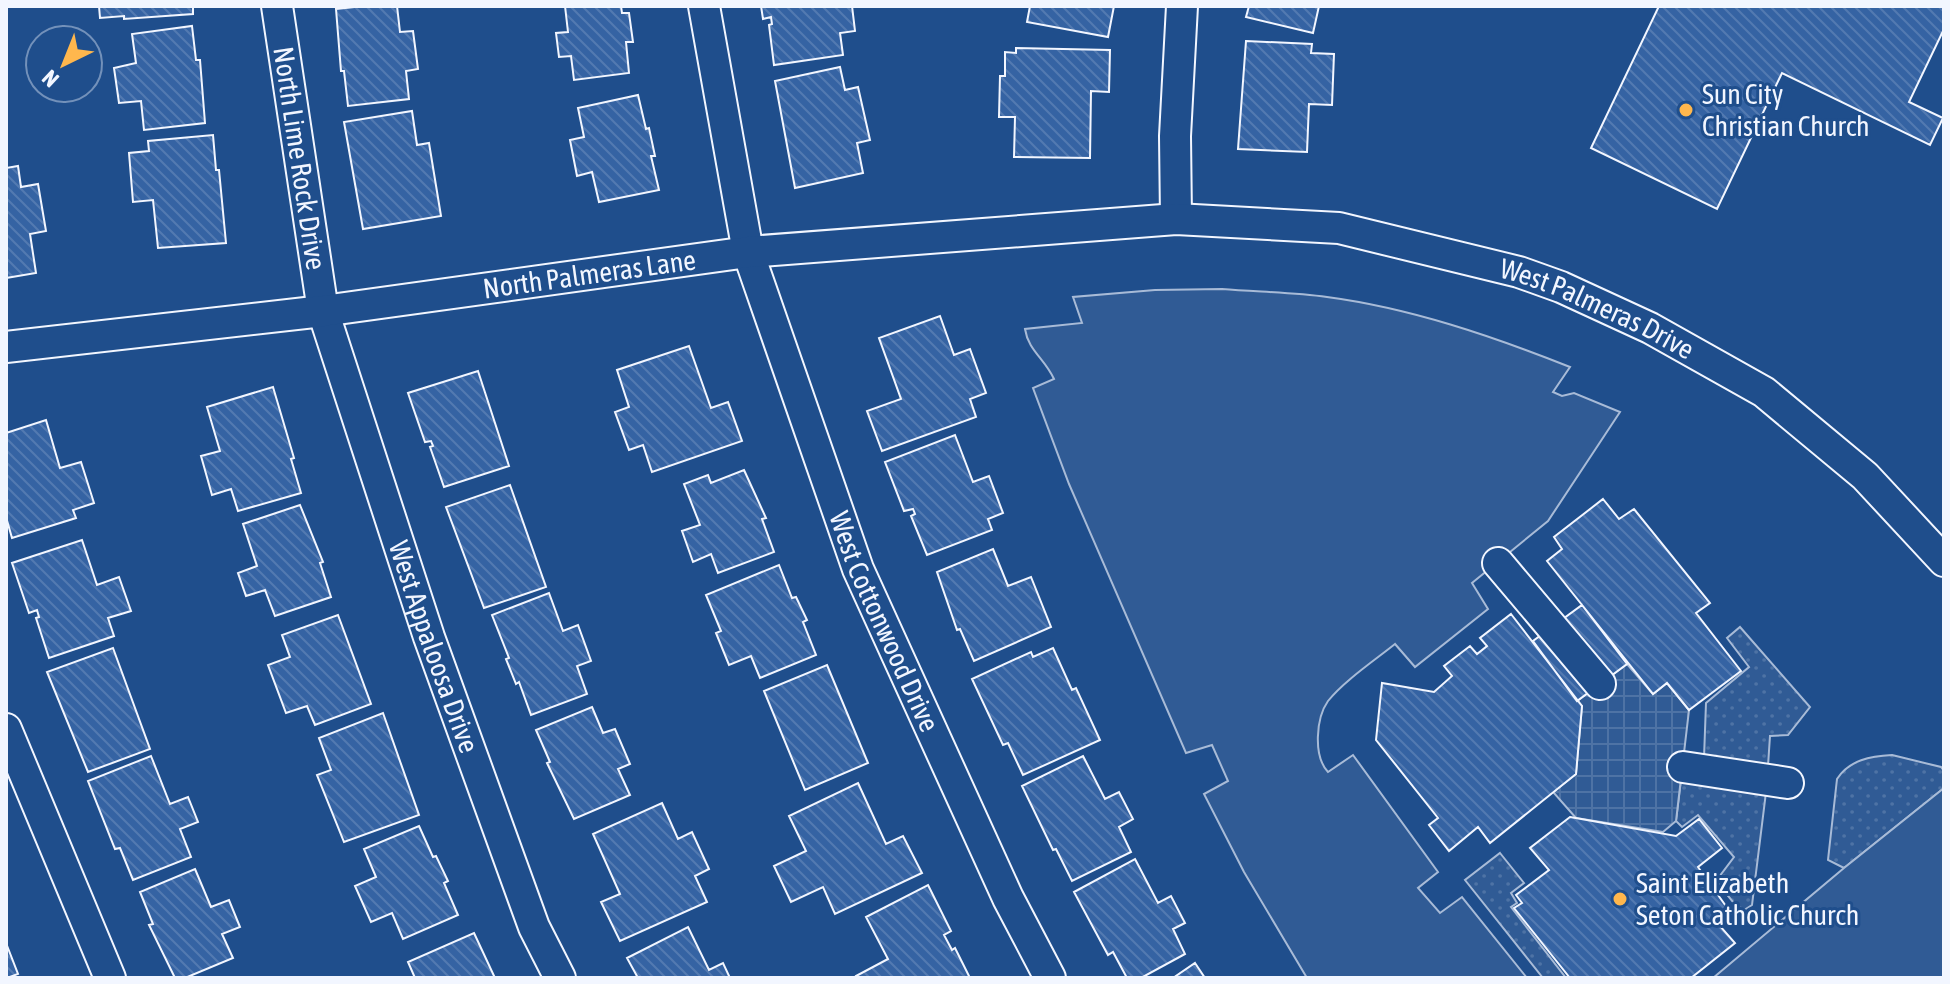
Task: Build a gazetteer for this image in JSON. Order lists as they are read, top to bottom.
{
  "streets": {
    "street": [
      "North Lime Rock Drive",
      "North Palmeras Lane",
      "West Palmeras Drive",
      "West Cottonwood Drive",
      "West Appaloosa Drive"
    ]
  },
  "crossings": [
    ["North Lime Rock Drive", "North Palmeras Lane"],
    ["North Lime Rock Drive", "West Appaloosa Drive"],
    ["North Palmeras Lane", "West Palmeras Drive"],
    ["North Palmeras Lane", "West Cottonwood Drive"],
    ["North Palmeras Lane", "West Appaloosa Drive"]
  ],
  "places": ["Sun City Christian Church", "Saint Elizabeth Seton Catholic Church"],
  "north": "bottom left"
}
